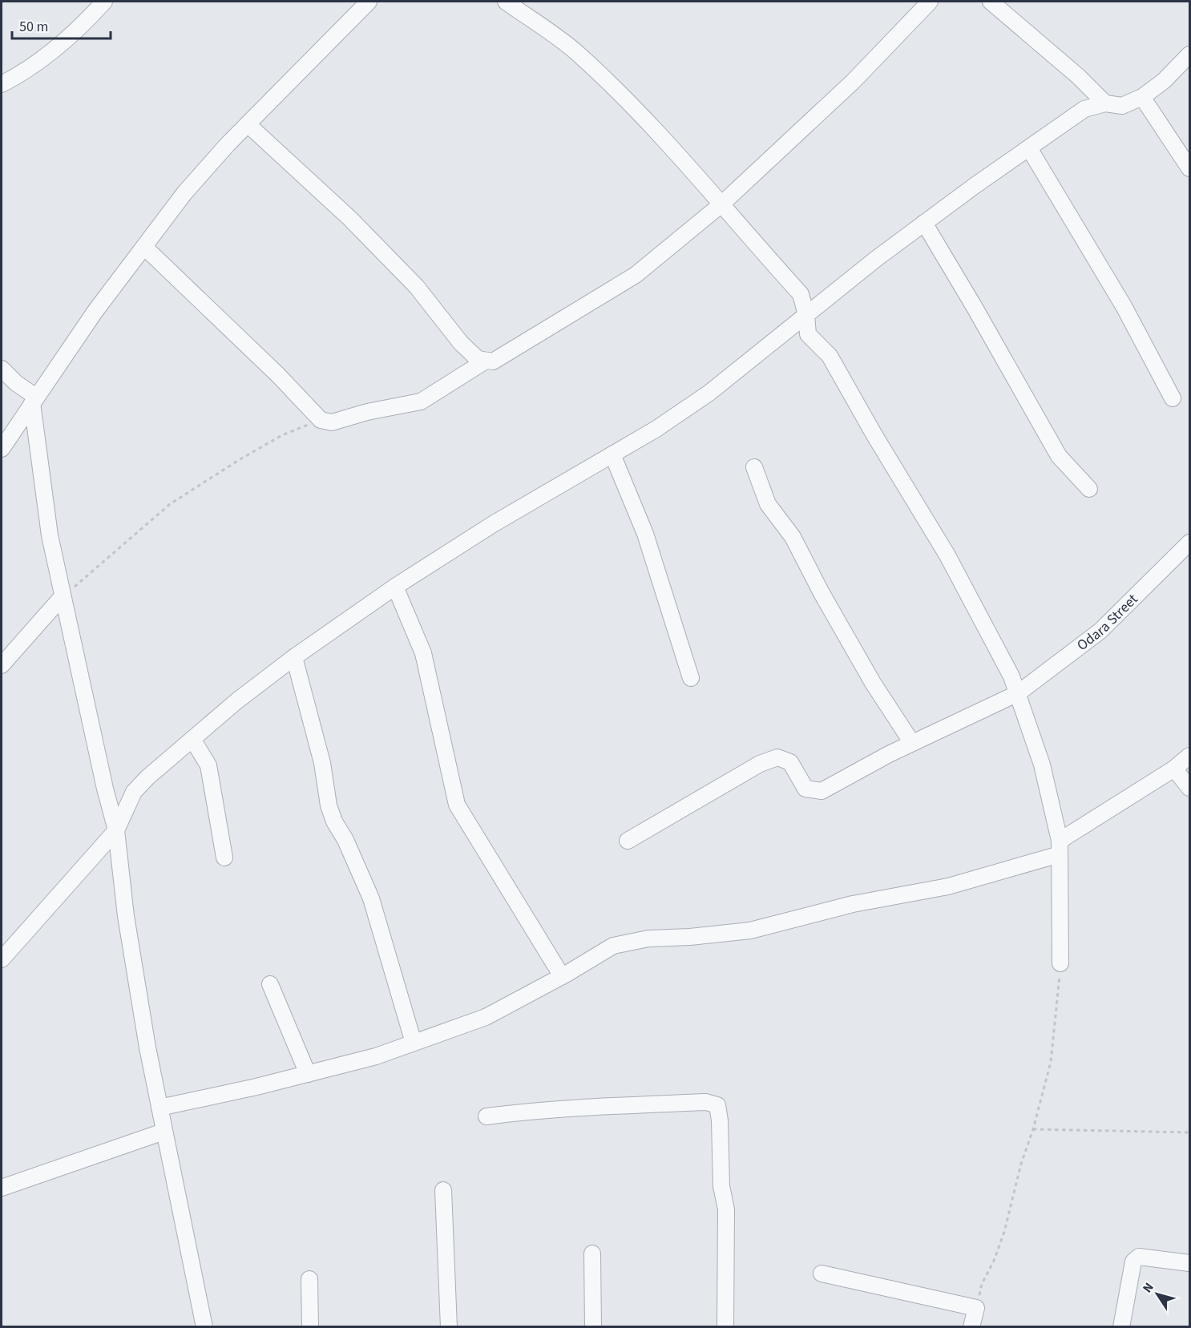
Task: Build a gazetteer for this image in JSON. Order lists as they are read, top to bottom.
{
  "streets": {
    "street": ["Odara Street"]
  },
  "scale_bar": "50 m",
  "north": "top left"
}
